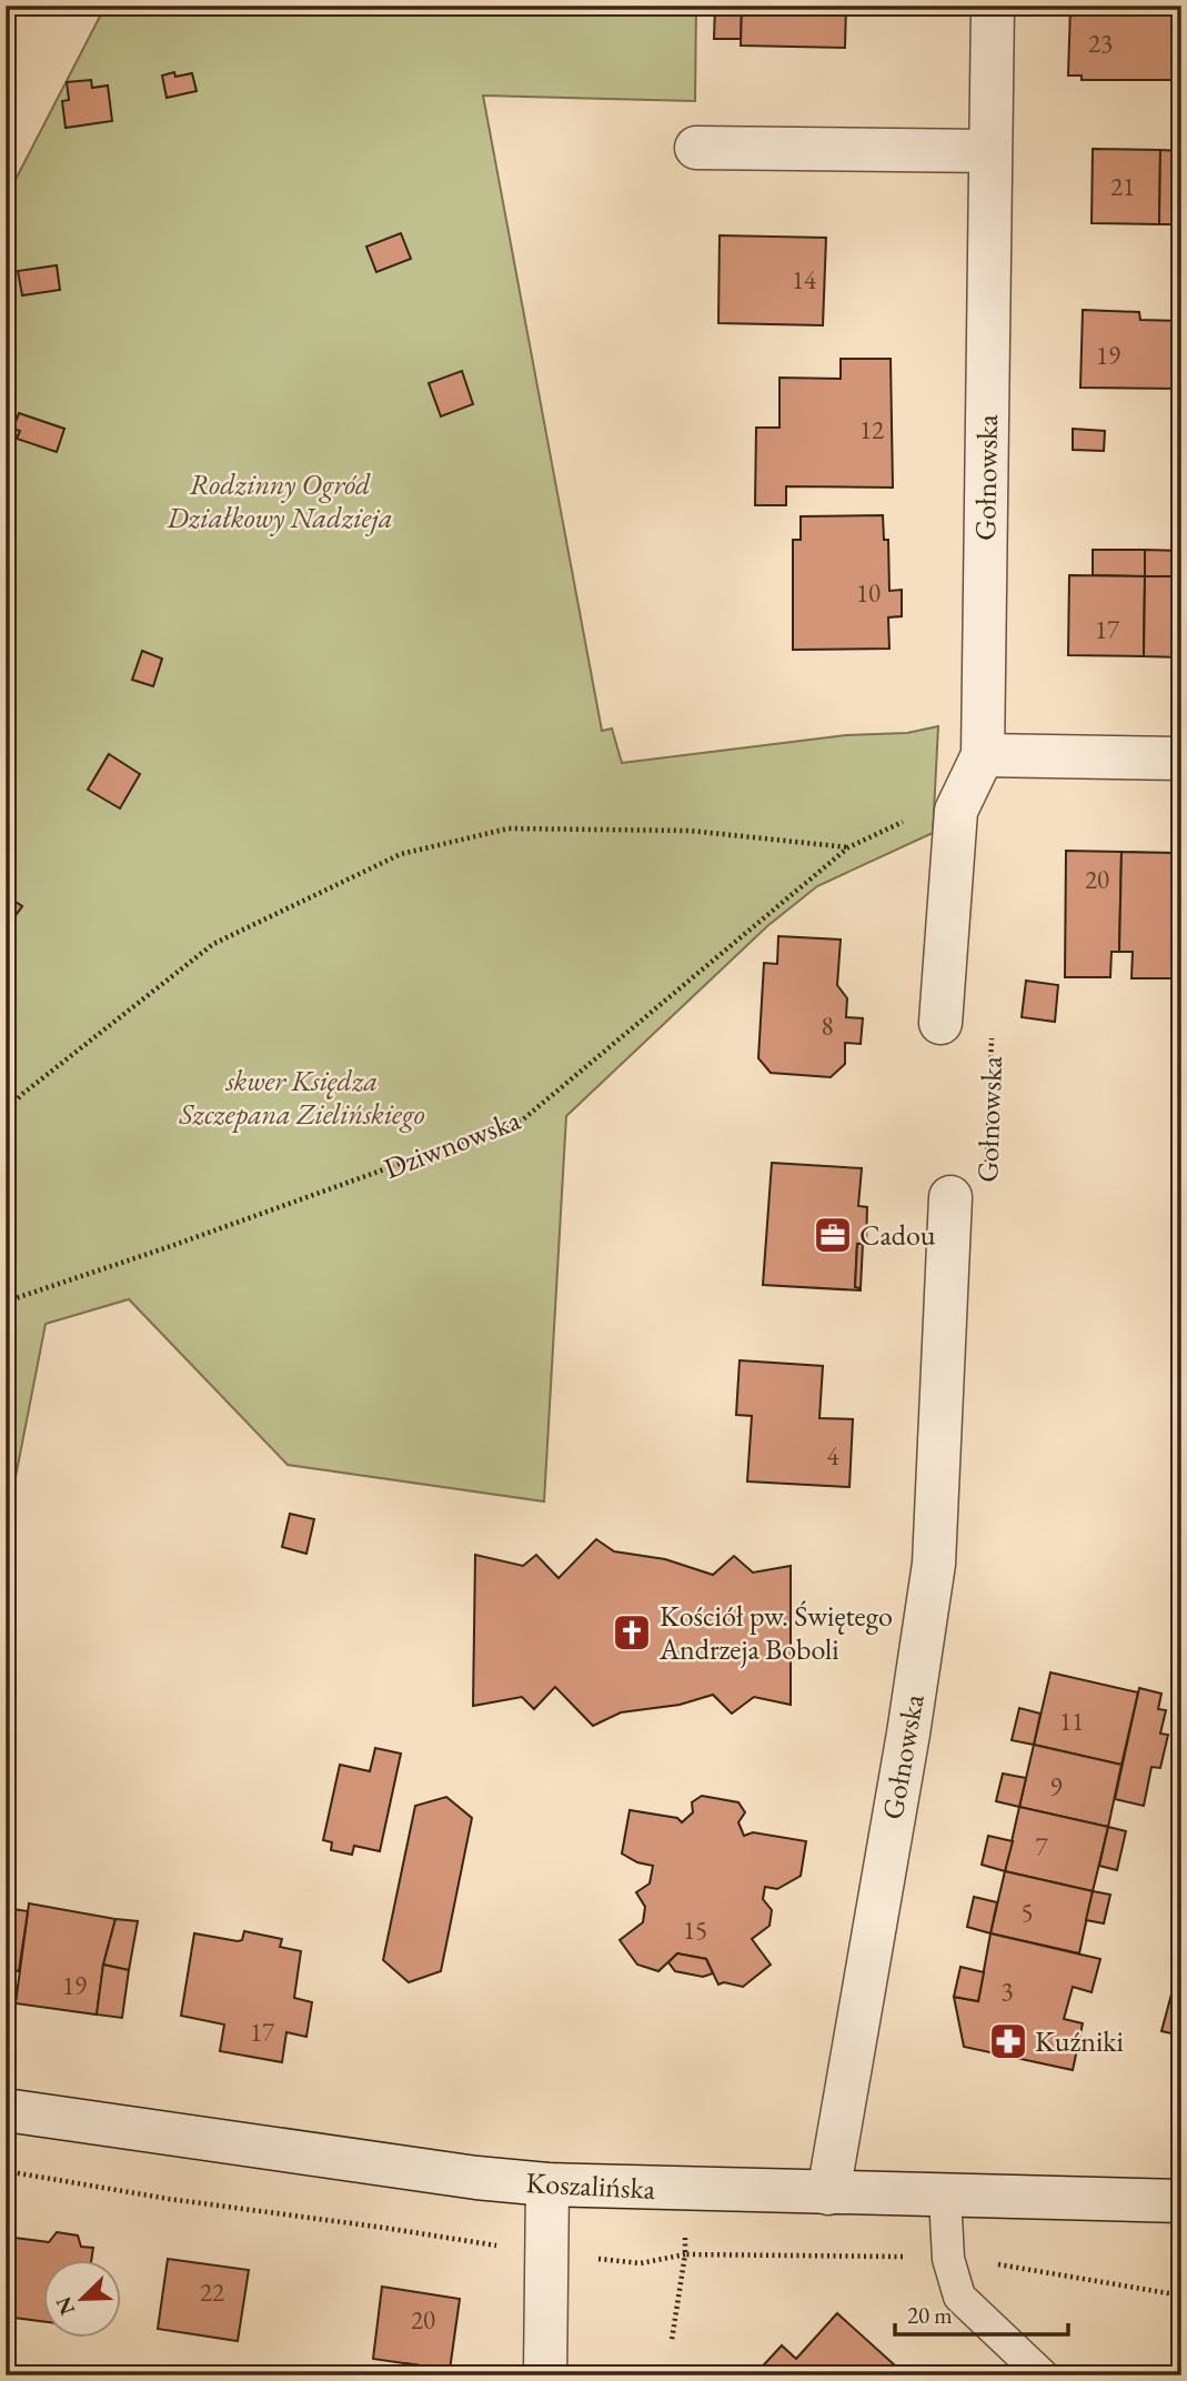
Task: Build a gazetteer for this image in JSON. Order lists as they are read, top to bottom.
{
  "streets": {
    "street": ["Gołnowska", "Koszalińska"],
    "path": ["Dziwnowska"]
  },
  "crossings": [
    ["Gołnowska", "Dziwnowska"],
    ["Gołnowska", "Koszalińska"]
  ],
  "parks": ["Rodzinny Ogród Działkowy Nadzieja", "skwer Księdza Szczepana Zielińskiego"],
  "places": {
    "office": ["Cadou"],
    "church": ["Kościół pw. Świętego Andrzeja Boboli"],
    "pharmacy": ["Kuźniki"]
  },
  "house_numbers": [
    "23",
    "21",
    "14",
    "19",
    "12",
    "10",
    "17",
    "20",
    "8",
    "4",
    "11",
    "9",
    "7",
    "5",
    "15",
    "19",
    "3",
    "17",
    "22",
    "20"
  ],
  "scale_bar": "20 m",
  "north": "bottom left"
}
